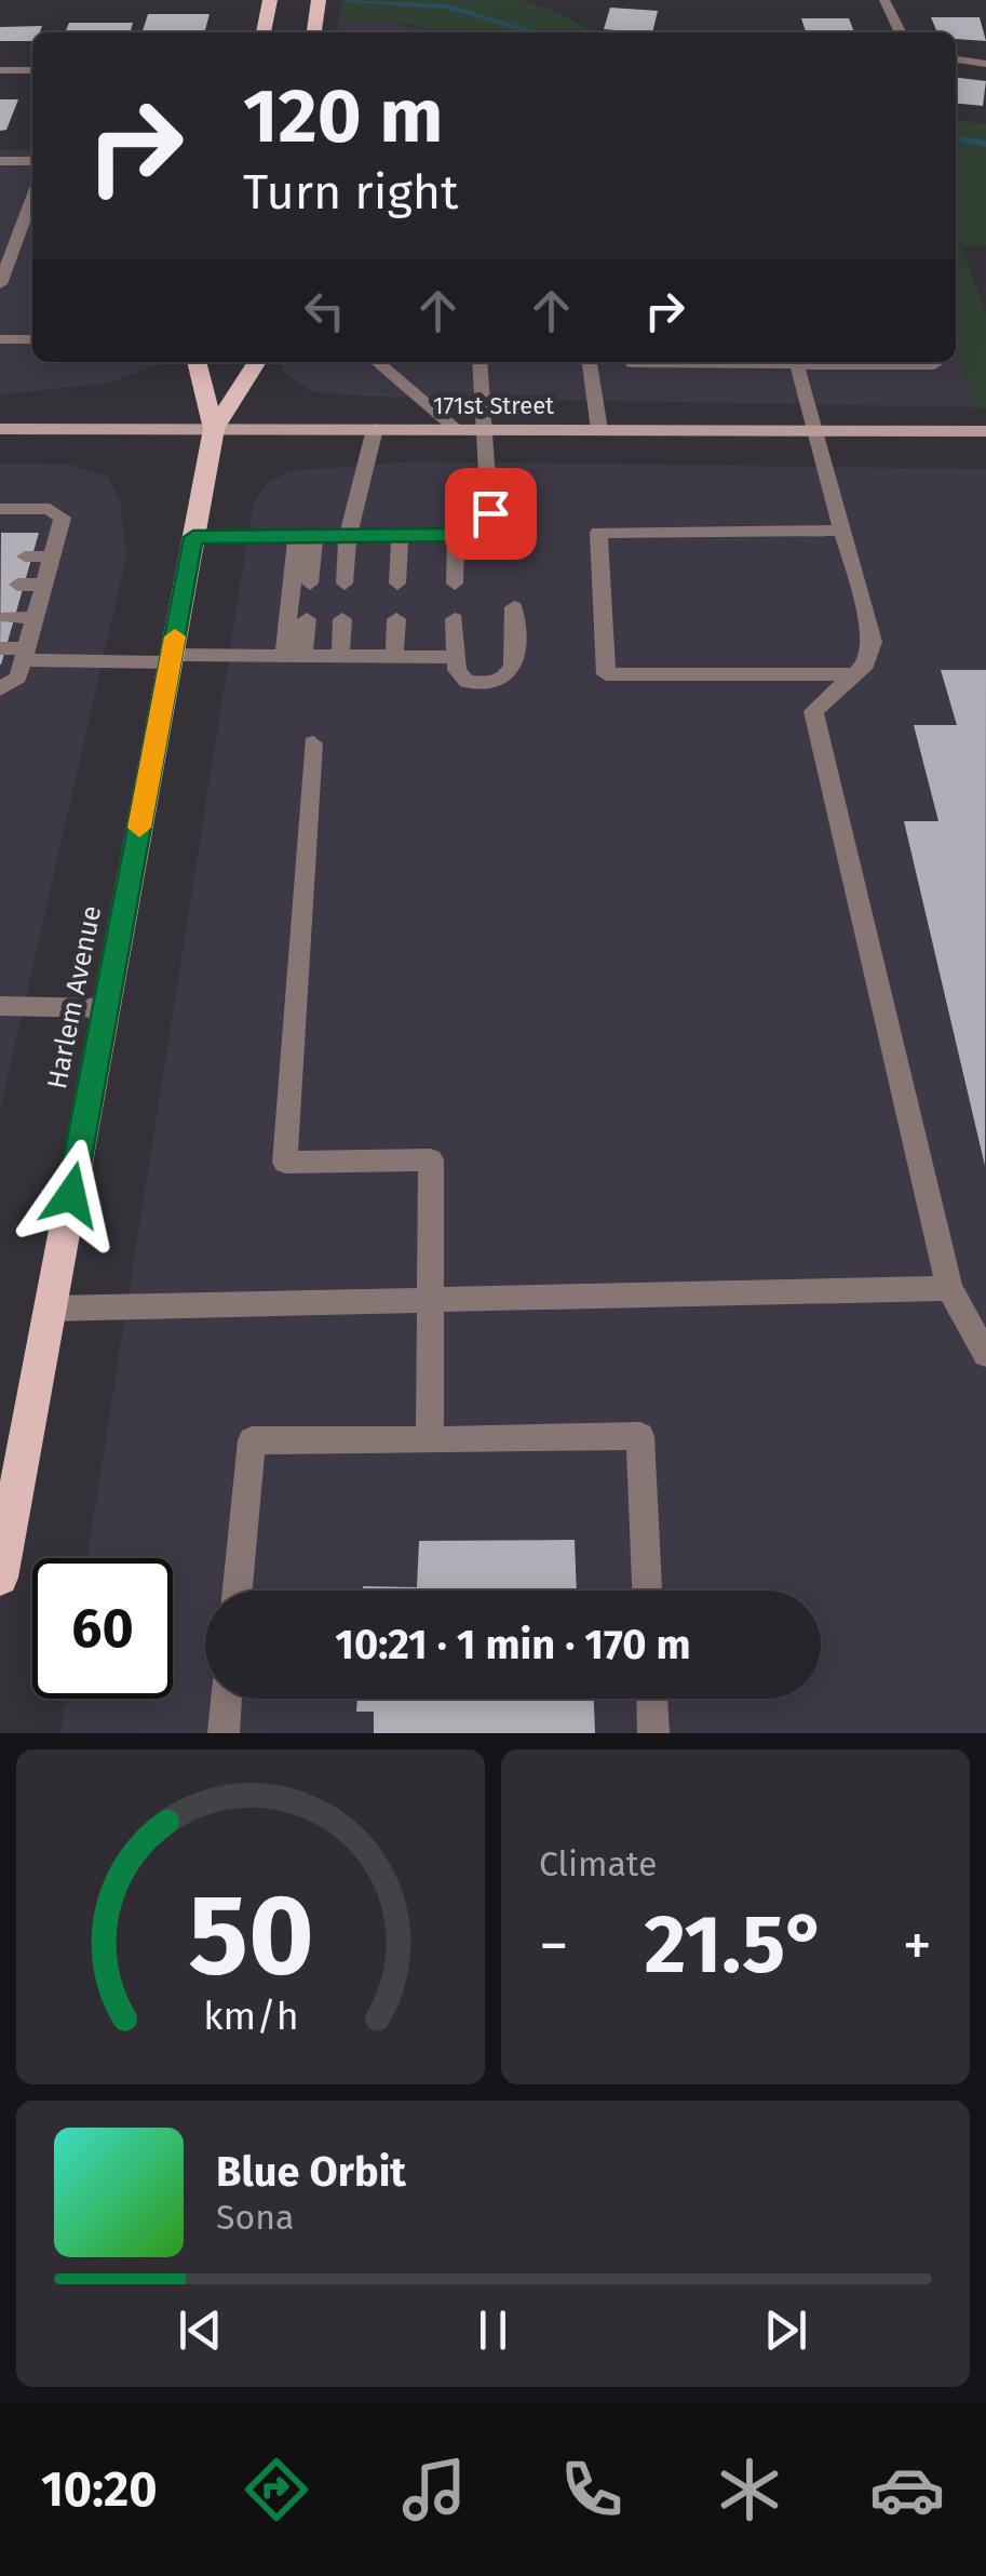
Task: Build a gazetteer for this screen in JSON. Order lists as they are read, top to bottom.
{
  "streets": {
    "main road": ["Harlem Avenue"],
    "street": ["171st Street"]
  },
  "crossings": [
    ["171st Street", "Harlem Avenue"]
  ],
  "page": {
    "turn": ["120 m", "Turn right"],
    "limit": "60",
    "trip": "10:21 · 1 min · 170 m",
    "tile": "Climate",
    "heat": ["−", "21.5°", "+"],
    "song": ["Blue Orbit", "Sona"],
    "tabs": "10:20",
    "gauge": ["50", "km/h"]
  }
}
